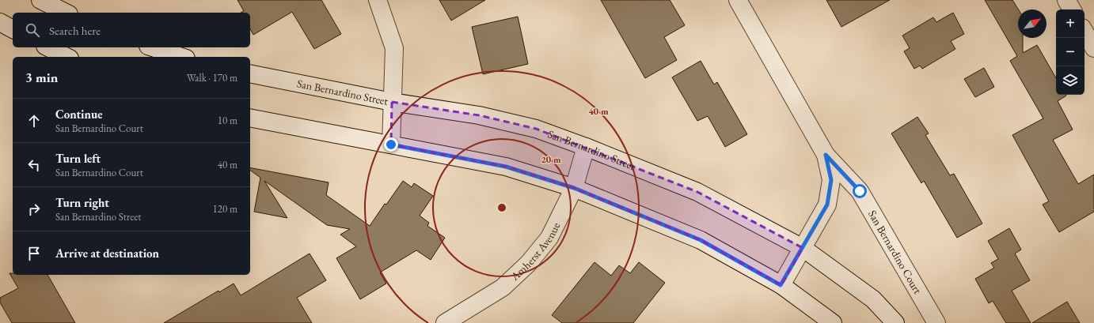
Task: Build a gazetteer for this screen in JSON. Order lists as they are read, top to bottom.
{
  "streets": {
    "main road": ["San Bernardino Street", "Amherst Avenue", "San Bernardino Court"]
  },
  "crossings": [
    ["San Bernardino Street", "Amherst Avenue"],
    ["San Bernardino Street", "San Bernardino Court"]
  ],
  "north": "top right",
  "page": {
    "map_buttons": ["+", "−"],
    "search": "Search here",
    "heading": ["3 min", "Walk · 170 m"],
    "list": [
      ["Continue", "San Bernardino Court", "10 m"],
      ["Turn left", "San Bernardino Court", "40 m"],
      ["Turn right", "San Bernardino Street", "120 m"],
      "Arrive at destination"
    ]
  },
  "rings": ["40 m", "20 m"]
}
